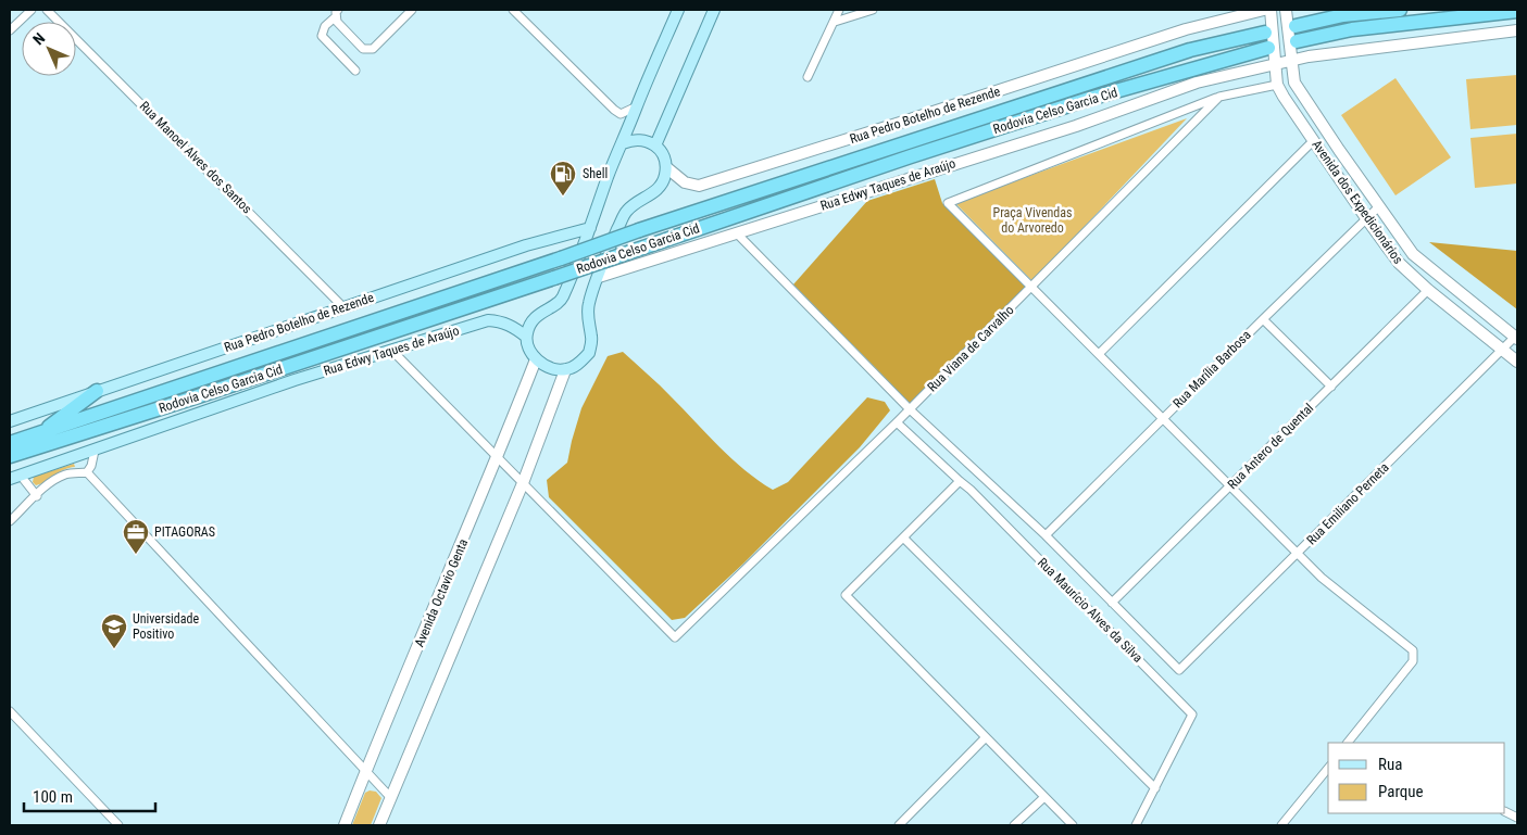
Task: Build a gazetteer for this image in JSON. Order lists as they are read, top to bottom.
{
  "streets": {
    "highway": ["Rodovia Celso Garcia Cid"],
    "main road": ["Rua Pedro Botelho de Rezende", "Rua Edwy Taques de Araújo"],
    "street": [
      "Rua Manoel Alves dos Santos",
      "Avenida dos Expedicionários",
      "Rua Viana de Carvalho",
      "Rua Marília Barbosa",
      "Rua Antero de Quental",
      "Rua Emiliano Perneta",
      "Avenida Octavio Genta",
      "Rua Maurício Alves da Silva"
    ]
  },
  "crossings": [
    ["Rua Pedro Botelho de Rezende", "Rua Manoel Alves dos Santos"],
    ["Rua Edwy Taques de Araújo", "Avenida dos Expedicionários"],
    ["Avenida dos Expedicionários", "Rua Marília Barbosa"],
    ["Avenida dos Expedicionários", "Rua Antero de Quental"],
    ["Avenida dos Expedicionários", "Rua Emiliano Perneta"],
    ["Rua Viana de Carvalho", "Rua Maurício Alves da Silva"],
    ["Rua Antero de Quental", "Rua Emiliano Perneta"]
  ],
  "parks": ["Praça Vivendas do Arvoredo"],
  "places": {
    "fuel station": ["Shell"],
    "office": ["PITAGORAS"],
    "school or university": ["Universidade Positivo"]
  },
  "legend": ["Rua", "Parque"],
  "scale_bar": "100 m",
  "north": "top left"
}
